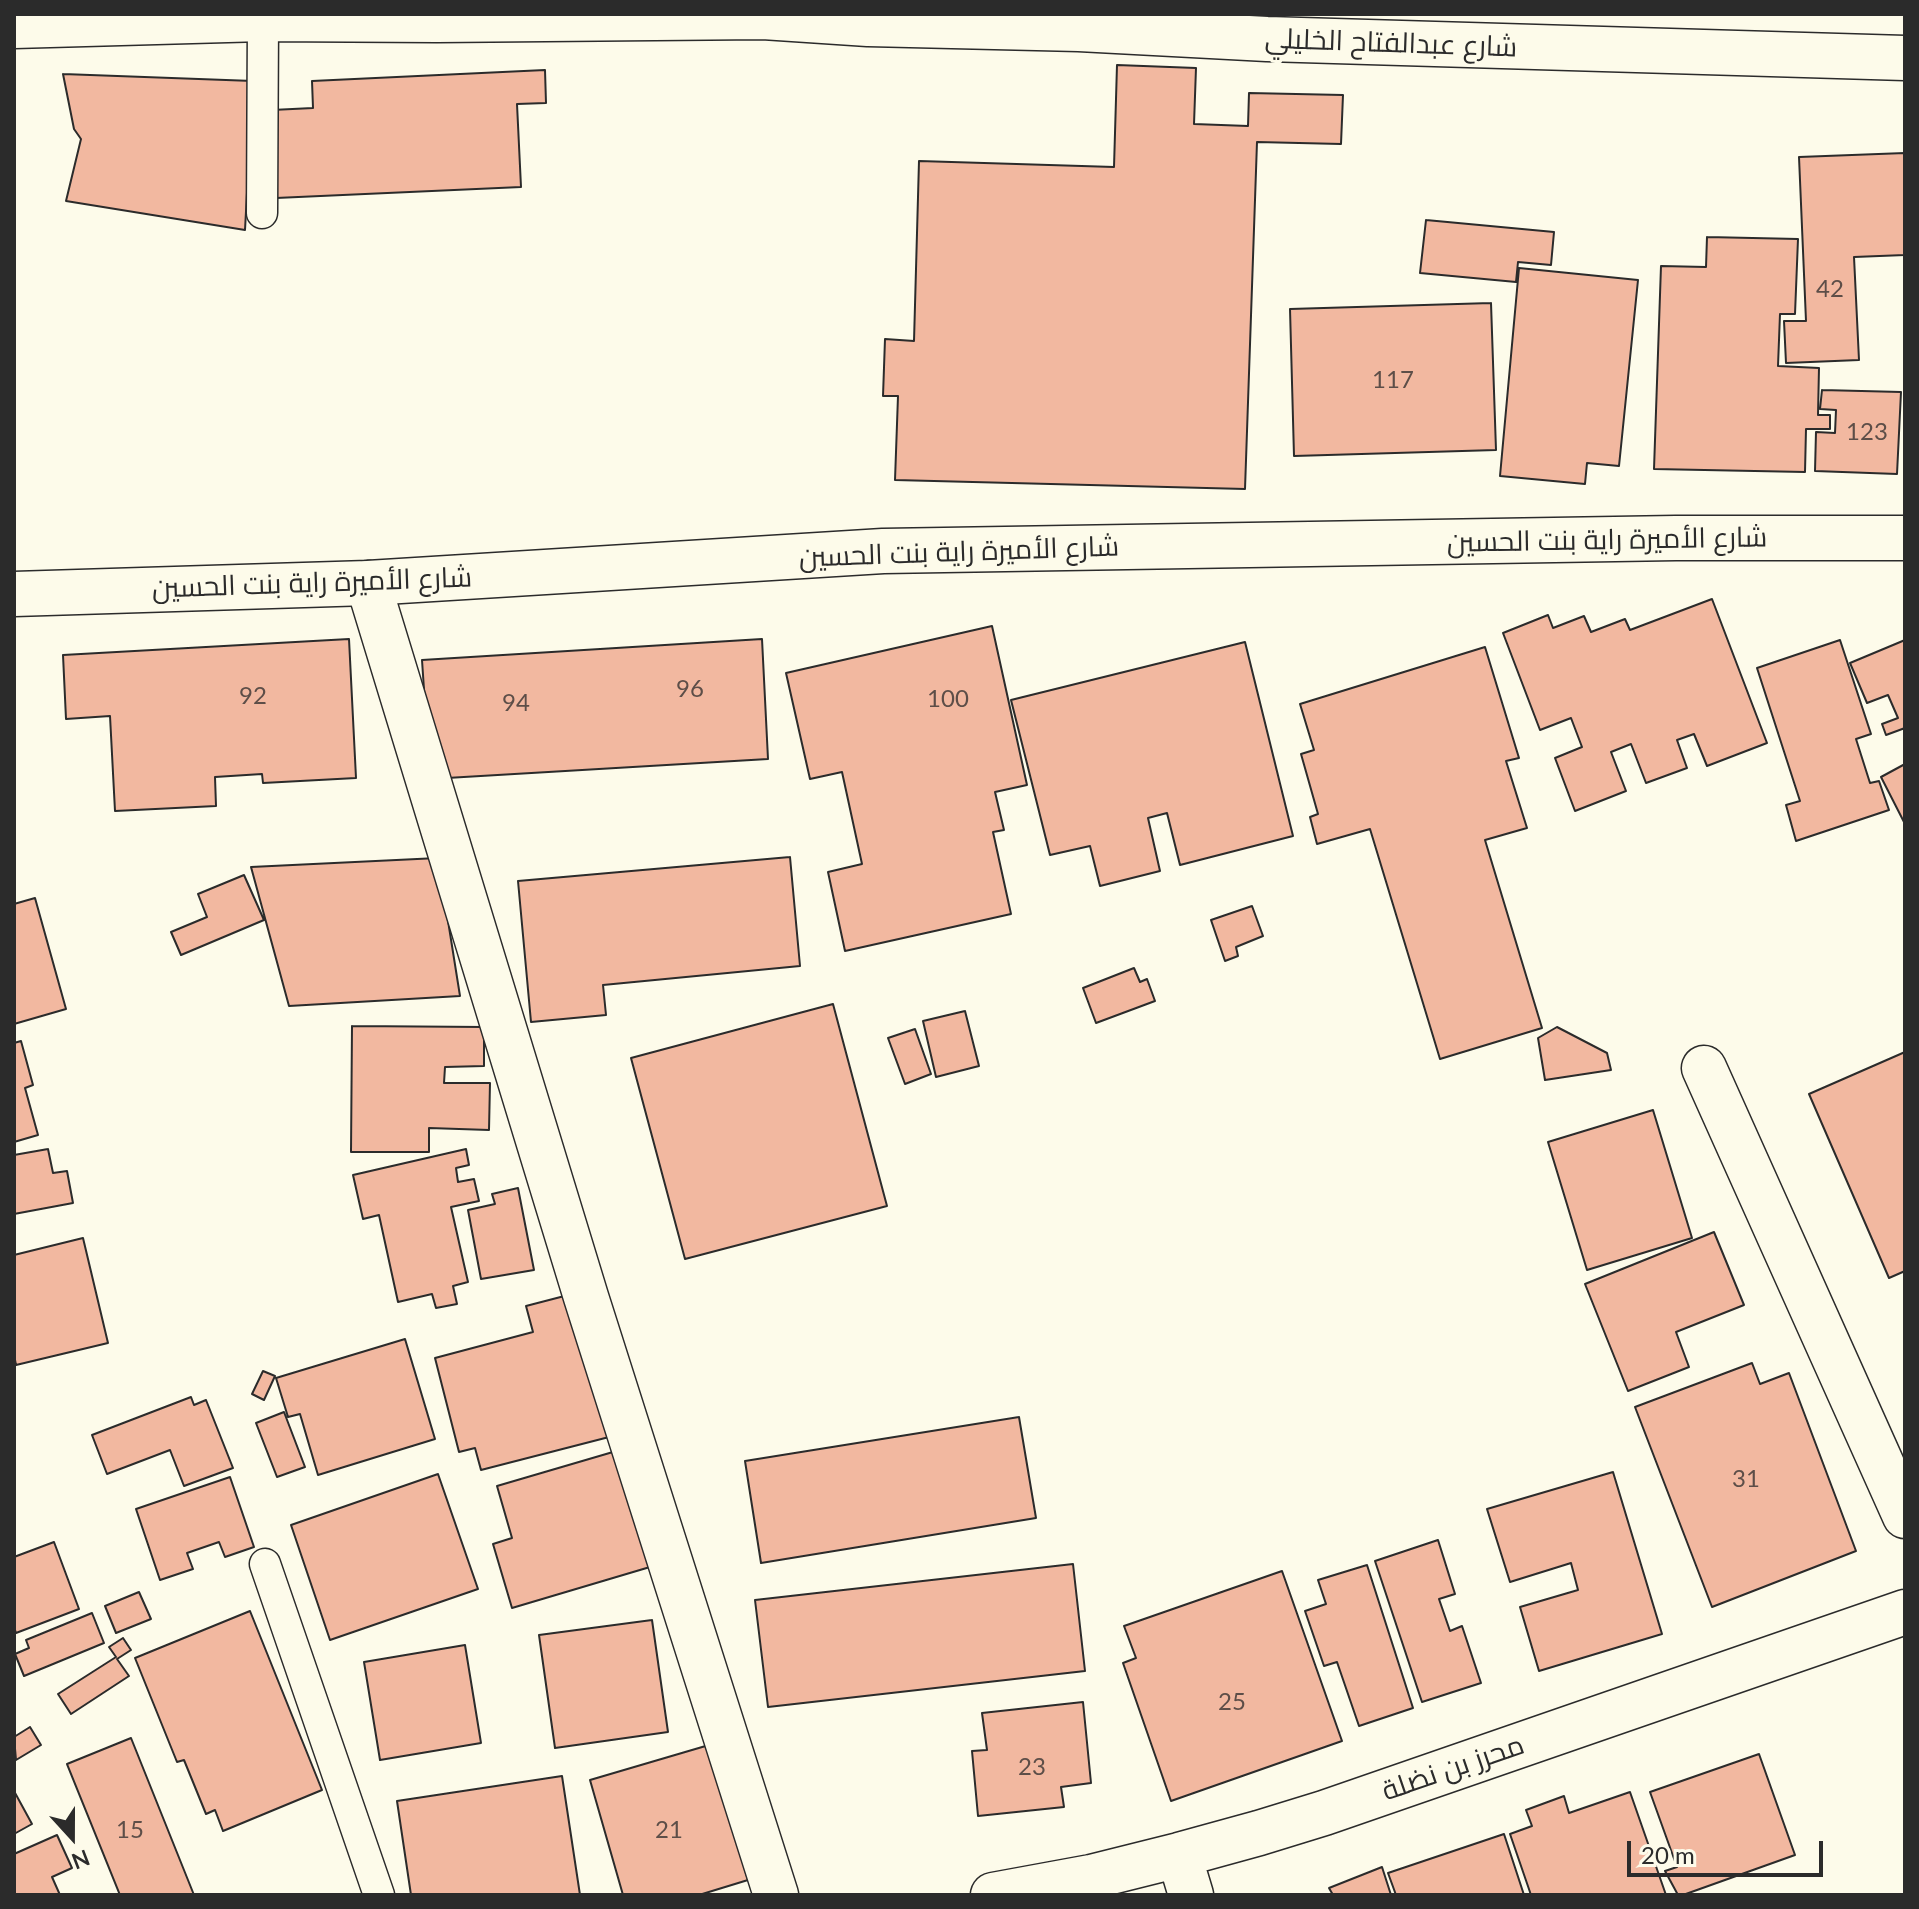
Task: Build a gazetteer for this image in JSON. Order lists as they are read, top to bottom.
{
  "streets": {
    "street": ["شارع عبدالفتاح الخليلي", "شارع الأميرة راية بنت الحسين", "محرز بن نضلة"]
  },
  "house_numbers": [
    "42",
    "117",
    "123",
    "96",
    "92",
    "100",
    "94",
    "31",
    "25",
    "23",
    "15",
    "21"
  ],
  "scale_bar": "20 m",
  "north": "bottom"
}
